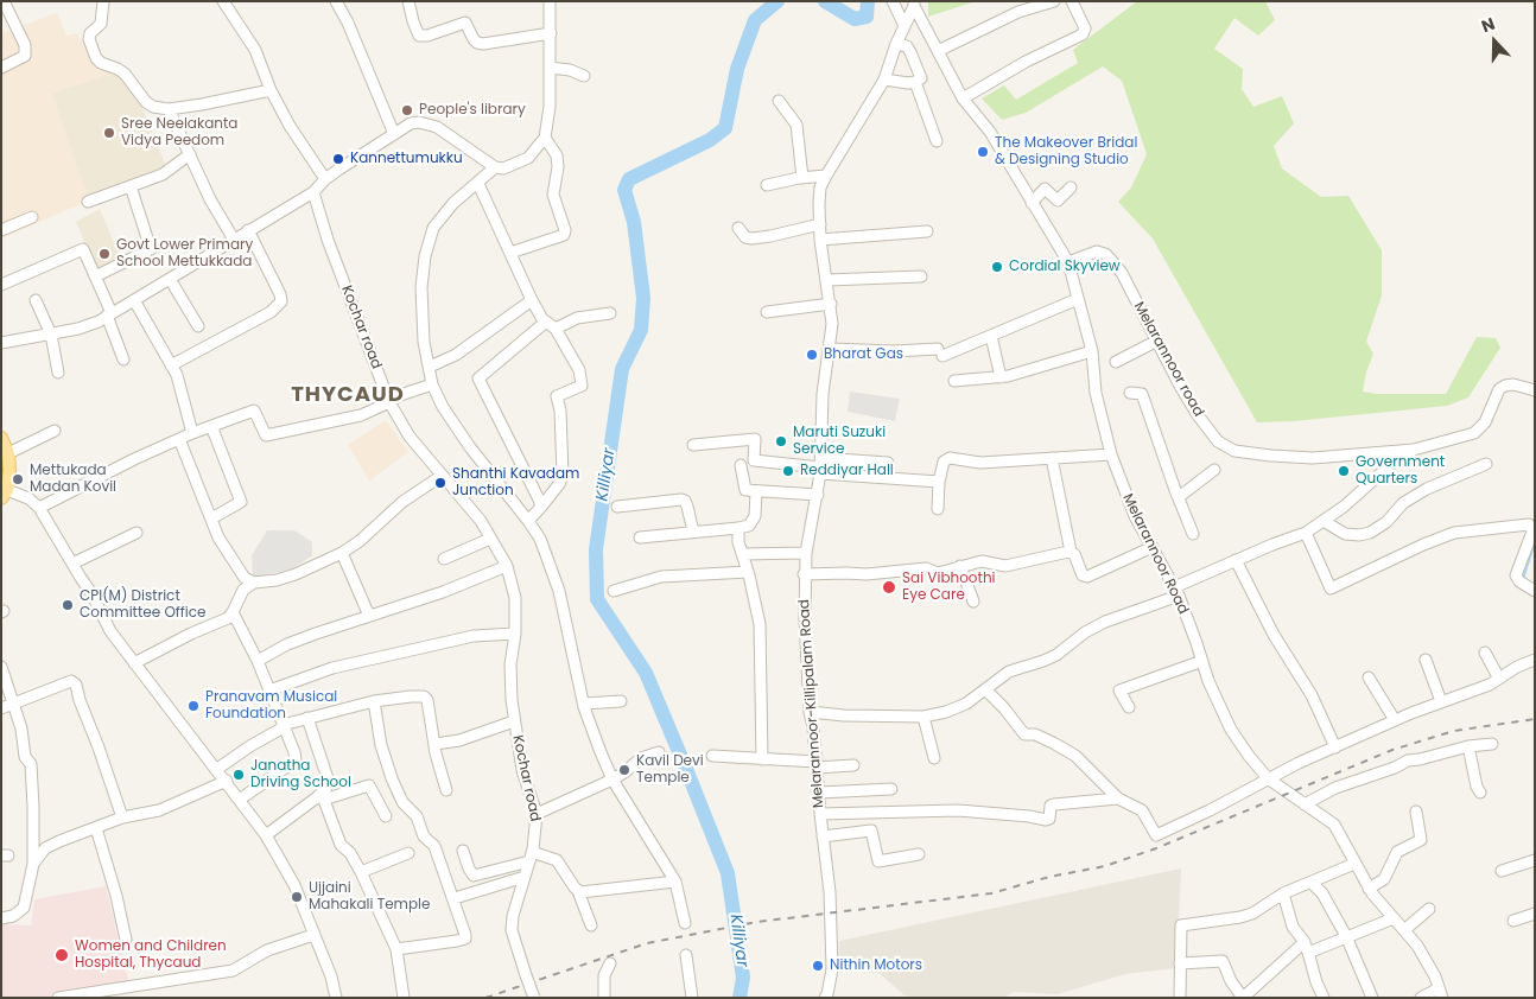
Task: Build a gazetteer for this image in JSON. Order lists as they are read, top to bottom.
{
  "streets": {
    "street": [
      "Kochar road",
      "Melarannoor road",
      "Melarannoor Road",
      "Melarannoor-Killipalam Road"
    ]
  },
  "crossings": [
    ["Melarannoor road", "Melarannoor Road"],
    ["Melarannoor Road", "Melarannoor-Killipalam Road"]
  ],
  "districts": ["THYCAUD"],
  "water": ["Killiyar"],
  "places": [
    "People's library",
    "Sree Neelakanta Vidya Peedom",
    "The Makeover Bridal & Designing Studio",
    "Kannettumukku",
    "Govt Lower Primary School Mettukkada",
    "Cordial Skyview",
    "Bharat Gas",
    "Maruti Suzuki Service",
    "Reddiyar Hall",
    "Government Quarters",
    "Mettukada Madan Kovil",
    "Shanthi Kavadam Junction",
    "Sai Vibhoothi Eye Care",
    "CPI(M) District Committee Office",
    "Pranavam Musical Foundation",
    "Kavil Devi Temple",
    "Janatha Driving School",
    "Ujjaini Mahakali Temple",
    "Women and Children Hospital, Thycaud",
    "Nithin Motors"
  ],
  "north": "top"
}
